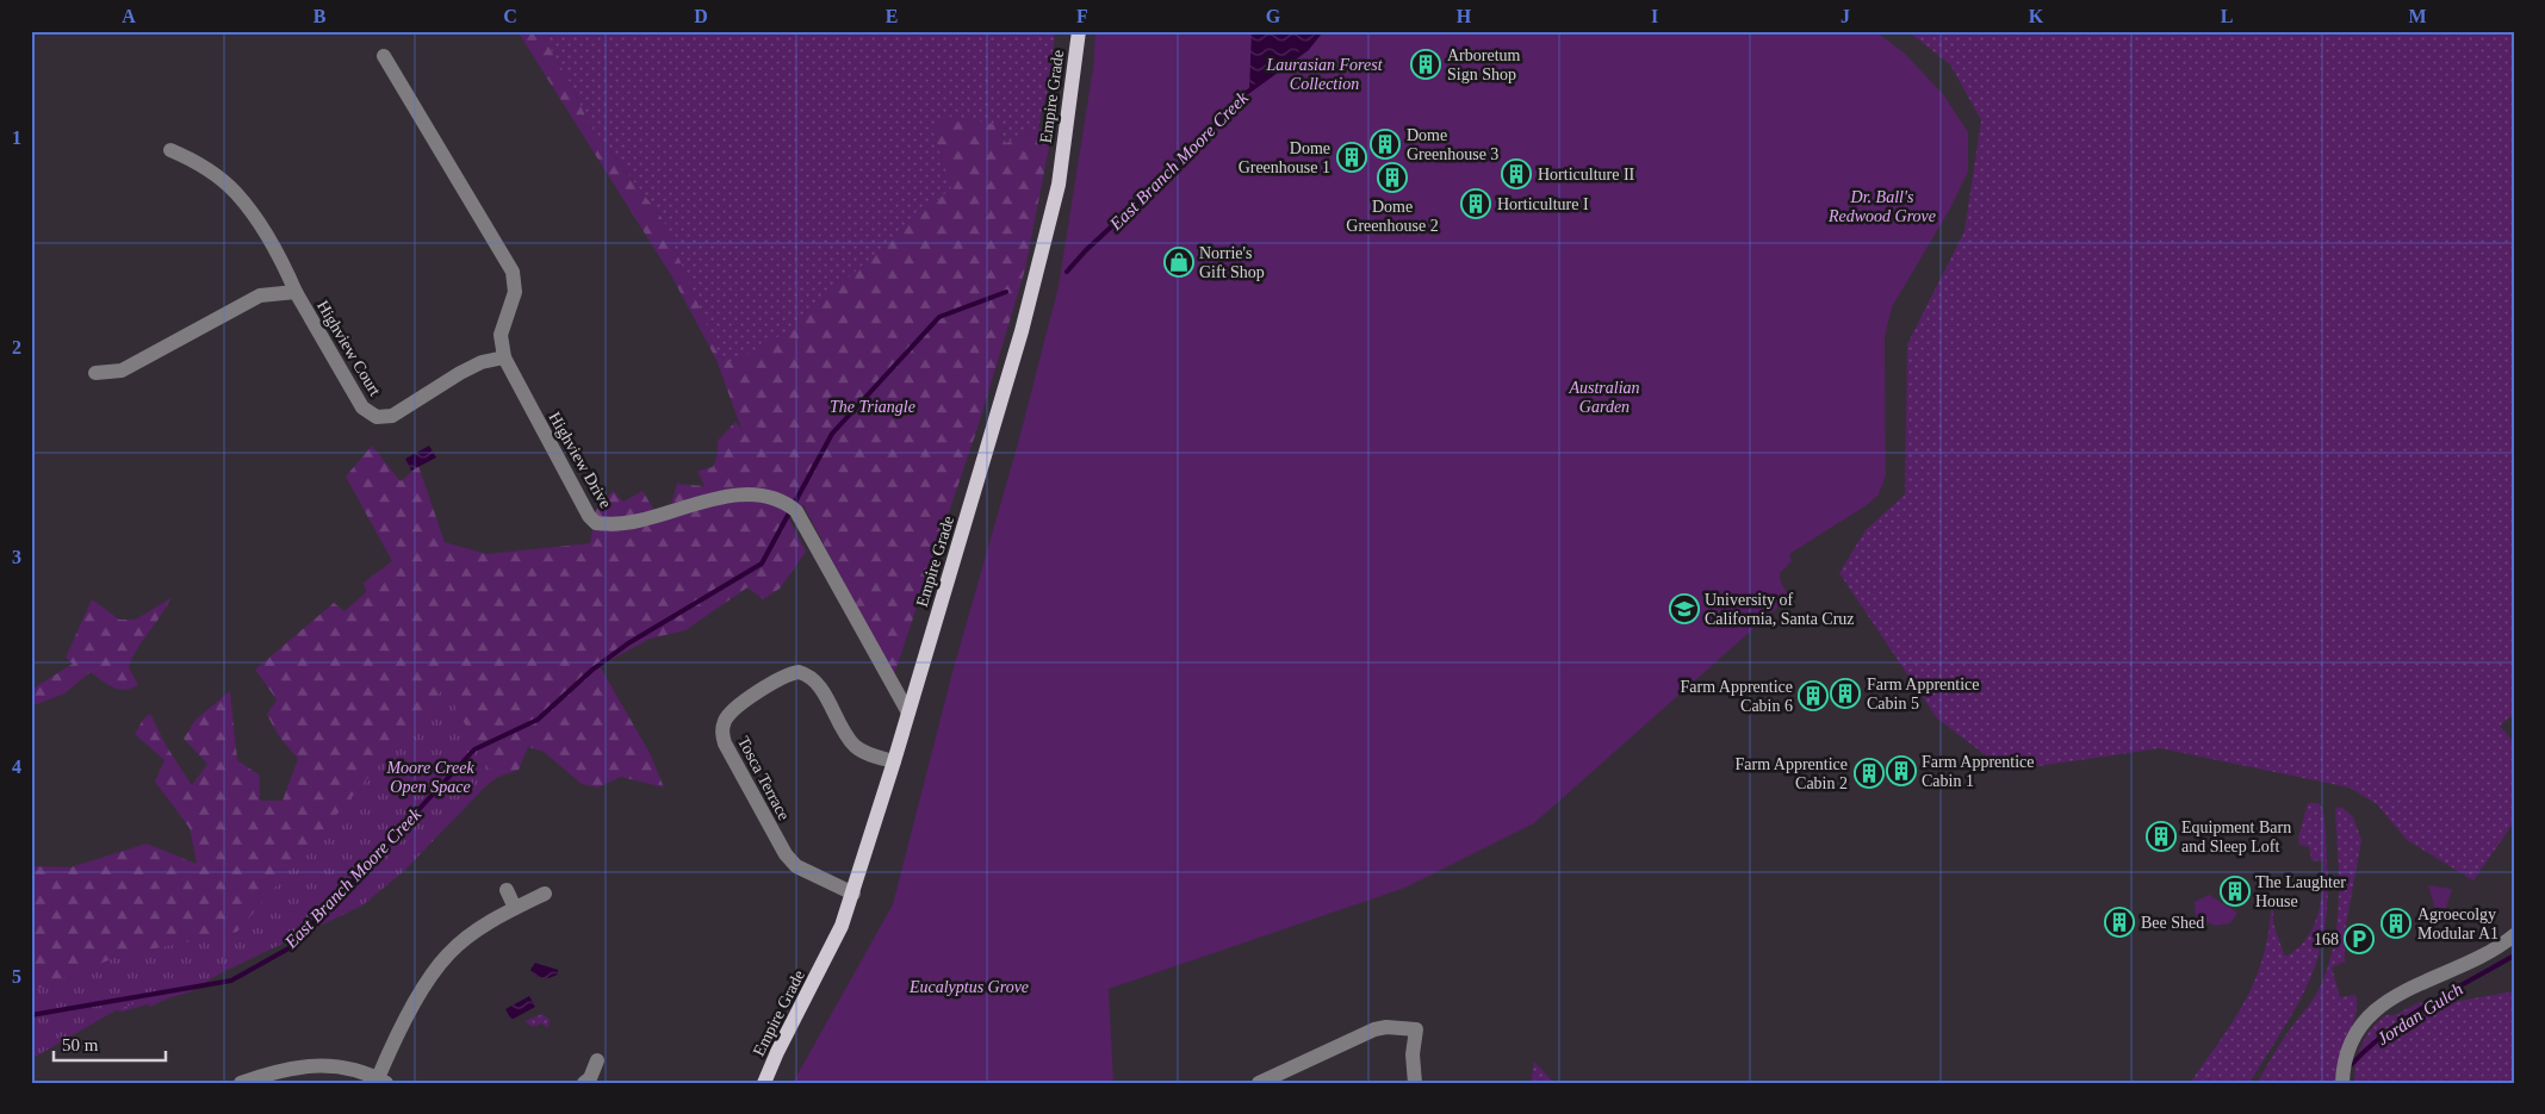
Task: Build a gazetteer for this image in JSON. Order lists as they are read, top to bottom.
{
  "streets": {
    "main road": ["Empire Grade"],
    "street": ["Highview Court", "Highview Drive", "Tosca Terrace"]
  },
  "crossings": [
    ["Empire Grade", "Highview Drive"],
    ["Empire Grade", "Tosca Terrace"],
    ["Highview Court", "Highview Drive"]
  ],
  "water": ["East Branch Moore Creek", "Jordan Gulch"],
  "parks": [
    "Laurasian Forest Collection",
    "Dr. Ball's Redwood Grove",
    "Australian Garden",
    "The Triangle",
    "Moore Creek Open Space",
    "Eucalyptus Grove"
  ],
  "places": {
    "building": [
      "Arboretum Sign Shop",
      "Dome Greenhouse 3",
      "Dome Greenhouse 1",
      "Horticulture II",
      "Dome Greenhouse 2",
      "Horticulture I",
      "Farm Apprentice Cabin 5",
      "Farm Apprentice Cabin 6",
      "Farm Apprentice Cabin 1",
      "Farm Apprentice Cabin 2",
      "Equipment Barn and Sleep Loft",
      "The Laughter House",
      "Bee Shed",
      "Agroecolgy Modular A1"
    ],
    "shop": ["Norrie's Gift Shop"],
    "school or university": ["University of California, Santa Cruz"],
    "parking": ["168"]
  },
  "scale_bar": "50 m",
  "grid": {
    "columns": [
      "A",
      "B",
      "C",
      "D",
      "E",
      "F",
      "G",
      "H",
      "I",
      "J",
      "K",
      "L",
      "M"
    ],
    "rows": [
      "1",
      "2",
      "3",
      "4",
      "5"
    ]
  }
}
